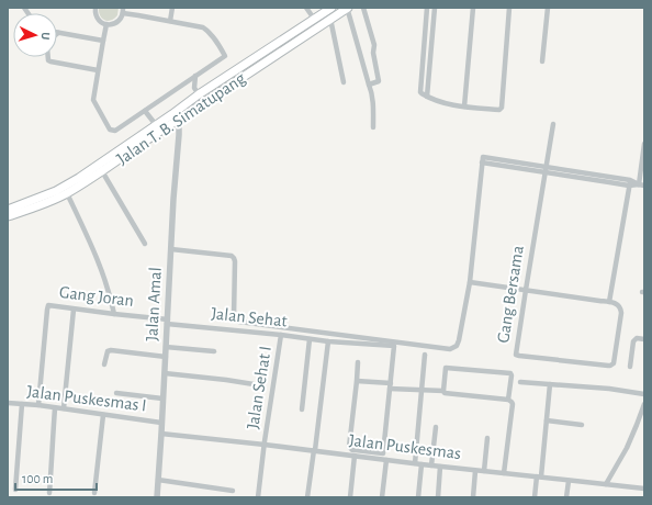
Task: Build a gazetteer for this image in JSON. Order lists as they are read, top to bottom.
{
  "streets": {
    "main road": ["Jalan T. B. Simatupang"],
    "street": [
      "Gang Bersama",
      "Gang Joran",
      "Jalan Amal",
      "Jalan Sehat",
      "Jalan Sehat I",
      "Jalan Puskesmas I",
      "Jalan Puskesmas"
    ]
  },
  "crossings": [
    ["Jalan T. B. Simatupang", "Jalan Amal"],
    ["Gang Joran", "Jalan Amal"],
    ["Gang Joran", "Jalan Sehat"],
    ["Gang Joran", "Jalan Puskesmas I"],
    ["Jalan Amal", "Jalan Sehat"],
    ["Jalan Amal", "Jalan Puskesmas I"],
    ["Jalan Amal", "Jalan Puskesmas"],
    ["Jalan Sehat", "Jalan Sehat I"],
    ["Jalan Sehat I", "Jalan Puskesmas"]
  ],
  "scale_bar": "100 m",
  "north": "right"
}
